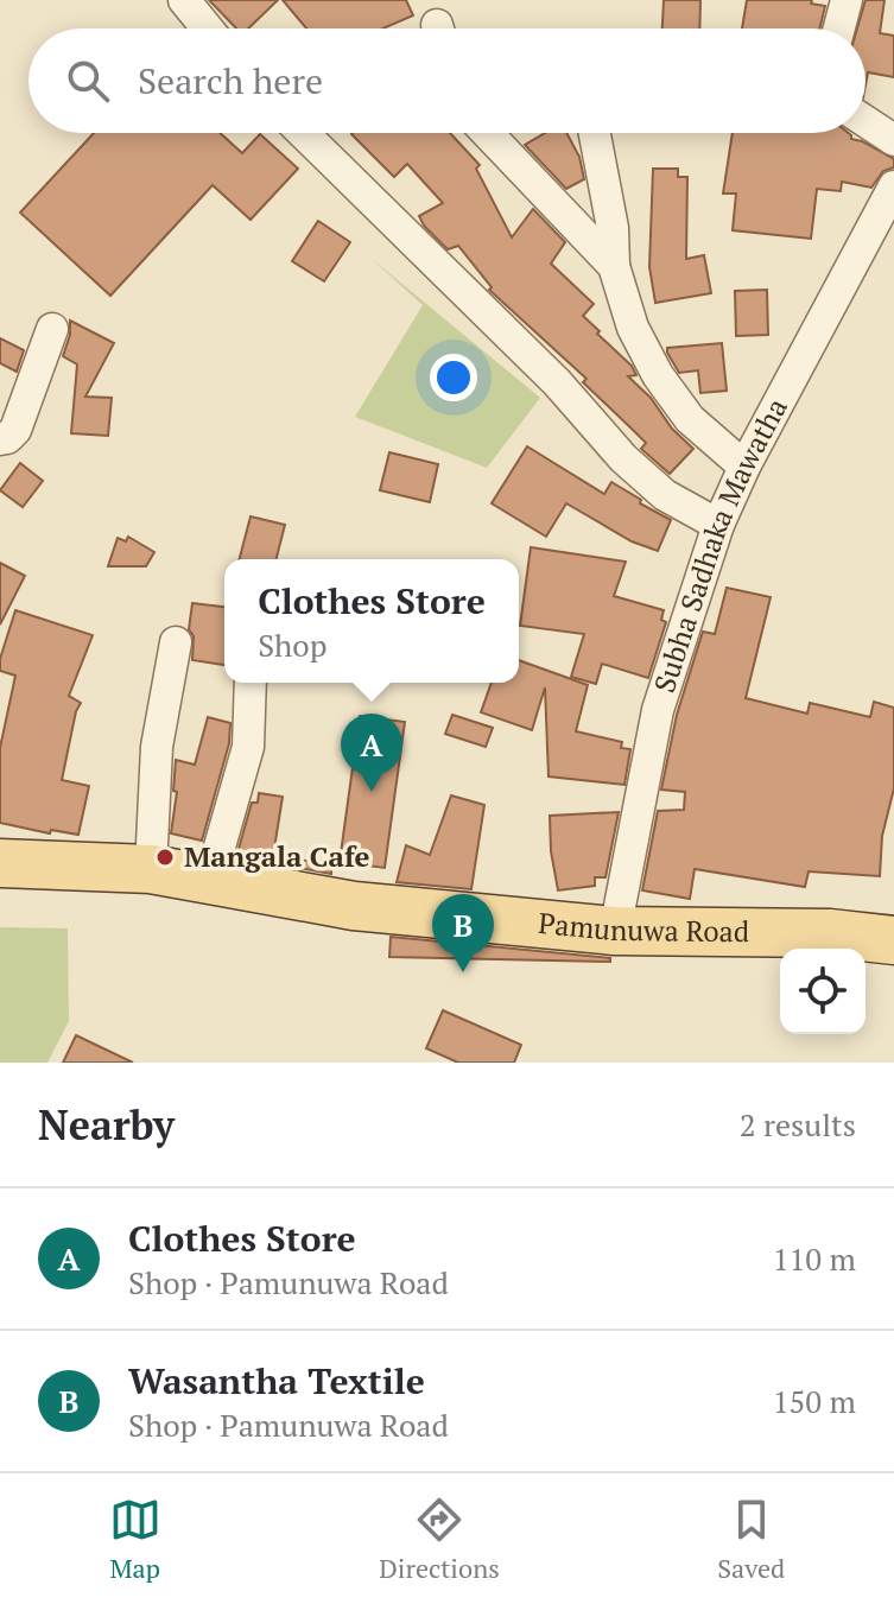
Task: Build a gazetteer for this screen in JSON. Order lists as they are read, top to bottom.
{
  "streets": {
    "main road": ["Pamunuwa Road"],
    "street": ["Subha Sadhaka Mawatha"]
  },
  "crossings": [
    ["Subha Sadhaka Mawatha", "Pamunuwa Road"]
  ],
  "places": ["Mangala Cafe"],
  "page": {
    "search": "Search here",
    "popup": ["Clothes Store", "Shop"],
    "pins": ["A", "B"],
    "heading": ["Nearby", "2 results"],
    "list": [
      {
        "mark": "A",
        "name": "Clothes Store",
        "note": "Shop · Pamunuwa Road",
        "value": "110 m"
      },
      {
        "mark": "B",
        "name": "Wasantha Textile",
        "note": "Shop · Pamunuwa Road",
        "value": "150 m"
      }
    ],
    "nav": ["Map", "Directions", "Saved"]
  }
}
